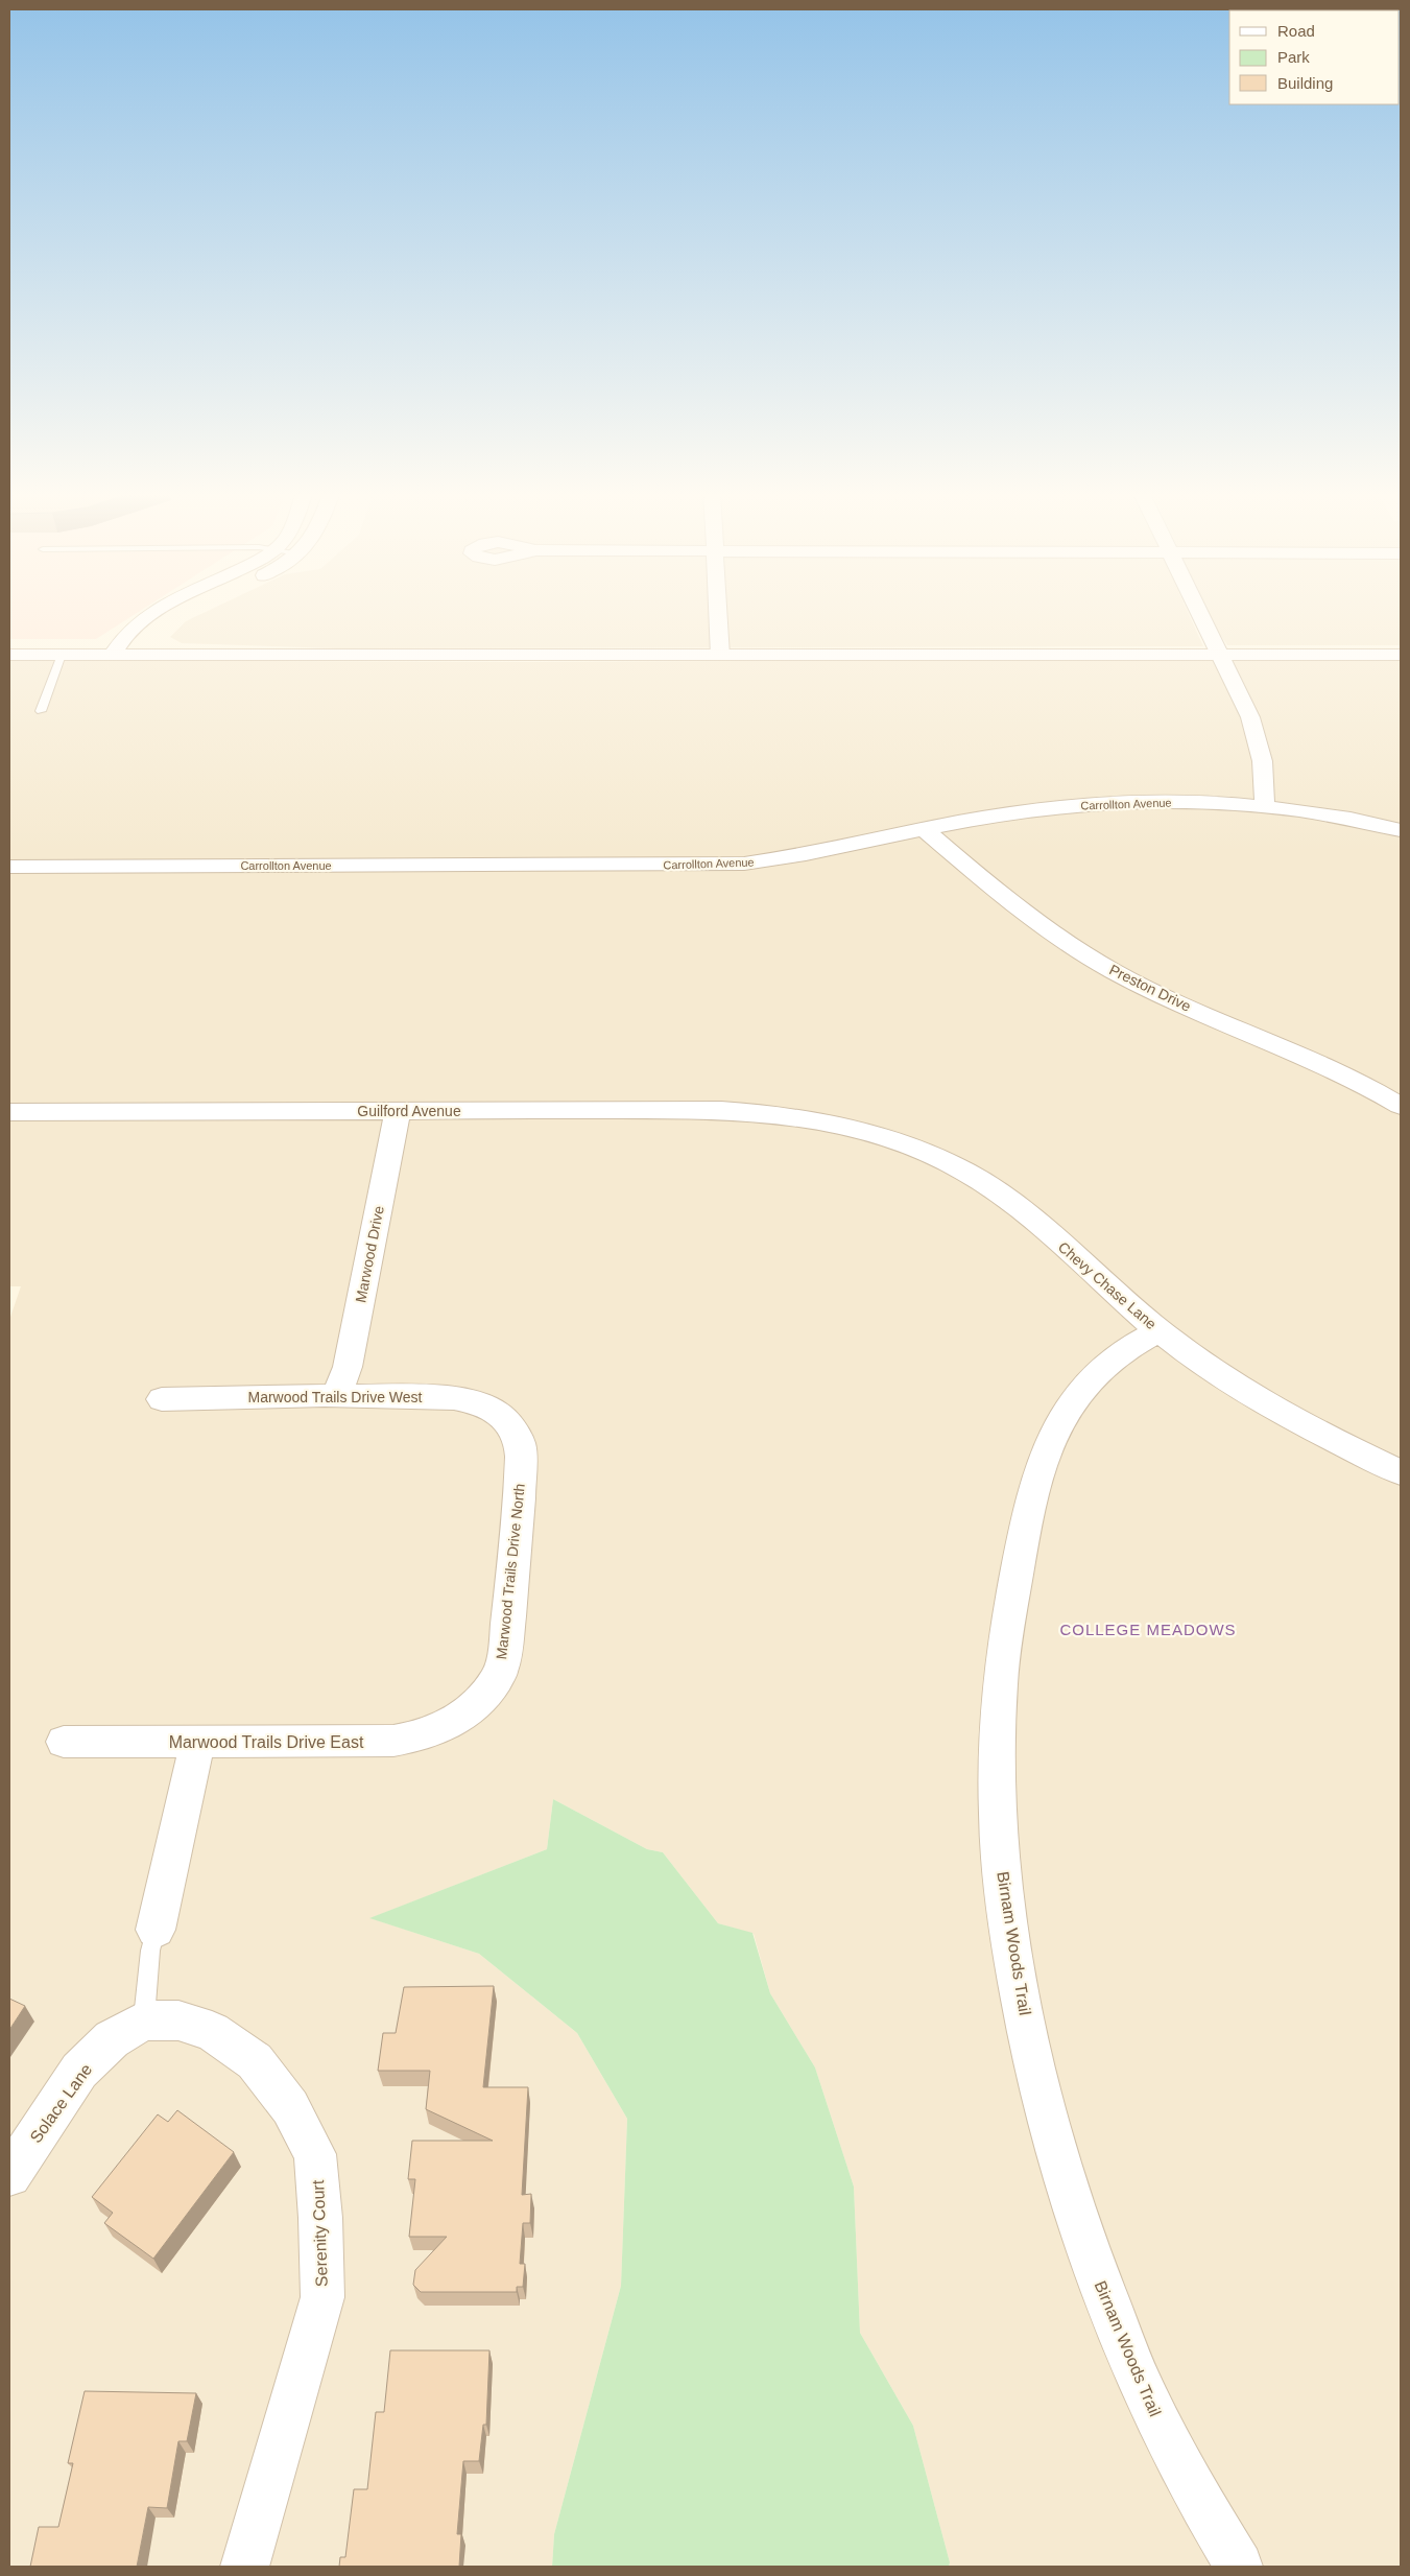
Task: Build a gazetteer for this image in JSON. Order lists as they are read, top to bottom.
{
  "streets": {
    "street": [
      "Carrollton Avenue",
      "Preston Drive",
      "Guilford Avenue",
      "Marwood Drive",
      "Chevy Chase Lane",
      "Marwood Trails Drive West",
      "Marwood Trails Drive North",
      "Marwood Trails Drive East",
      "Birnam Woods Trail",
      "Solace Lane",
      "Serenity Court"
    ]
  },
  "crossings": [
    ["Carrollton Avenue", "Preston Drive"],
    ["Guilford Avenue", "Marwood Drive"],
    ["Guilford Avenue", "Chevy Chase Lane"],
    ["Marwood Drive", "Marwood Trails Drive West"],
    ["Chevy Chase Lane", "Birnam Woods Trail"],
    ["Marwood Trails Drive West", "Marwood Trails Drive North"],
    ["Marwood Trails Drive North", "Marwood Trails Drive East"],
    ["Solace Lane", "Serenity Court"]
  ],
  "districts": ["COLLEGE MEADOWS"],
  "legend": ["Road", "Park", "Building"]
}
